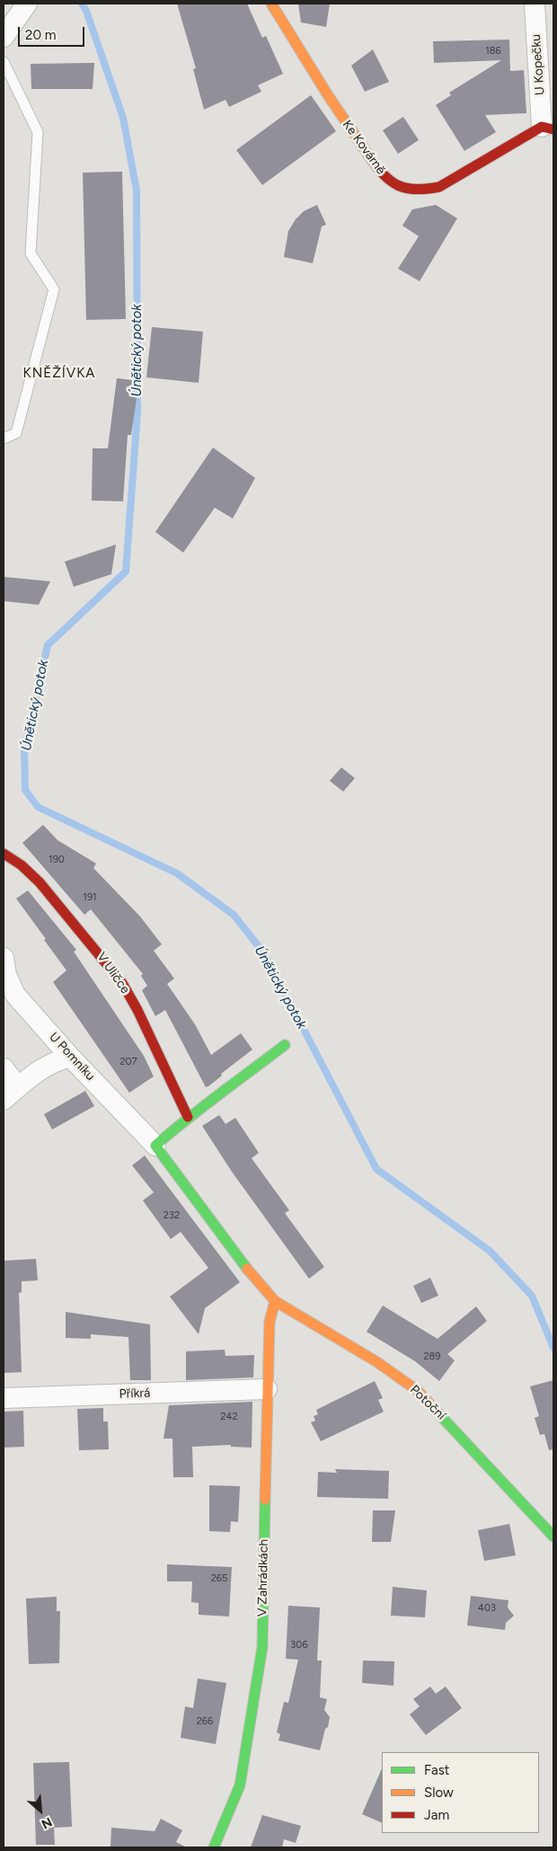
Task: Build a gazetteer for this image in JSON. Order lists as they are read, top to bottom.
{
  "streets": {
    "street": [
      "U Kopečku",
      "Ke Kovárně",
      "V Uličce",
      "U Pomníku",
      "Příkrá",
      "Potoční",
      "V Zahrádkách"
    ]
  },
  "crossings": [
    ["U Kopečku", "Ke Kovárně"],
    ["Příkrá", "V Zahrádkách"],
    ["Potoční", "V Zahrádkách"]
  ],
  "districts": ["KNĚŽÍVKA"],
  "water": ["Únětický potok"],
  "house_numbers": [
    "186",
    "190",
    "191",
    "207",
    "232",
    "289",
    "242",
    "265",
    "403",
    "306",
    "266"
  ],
  "legend": ["Fast", "Slow", "Jam"],
  "scale_bar": "20 m",
  "north": "bottom right"
}
